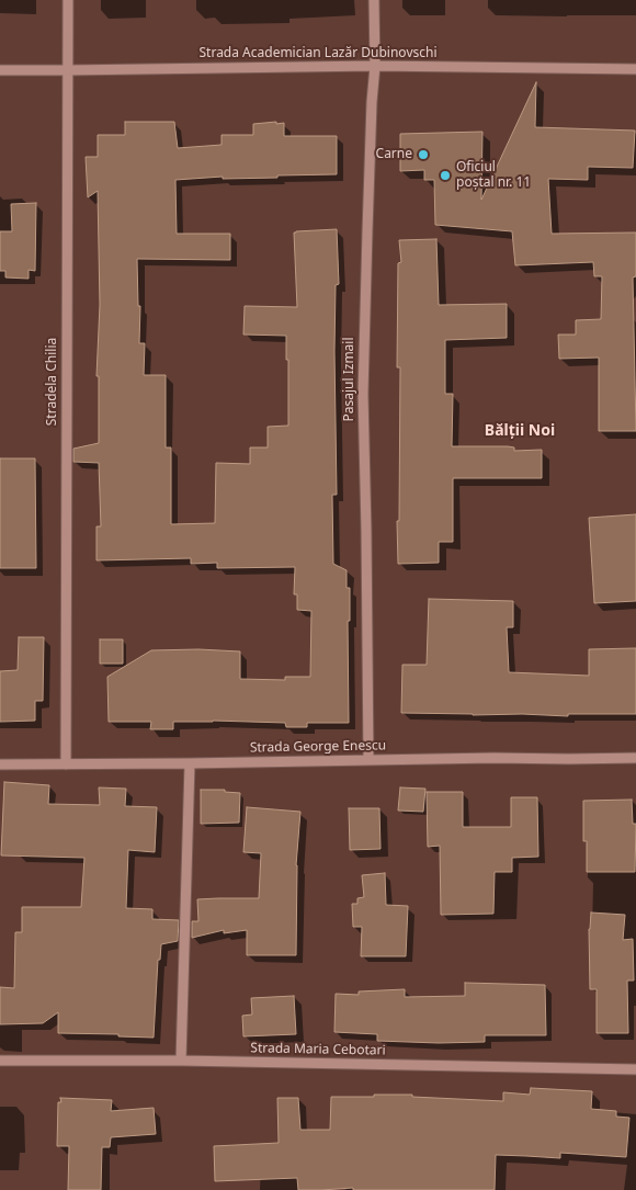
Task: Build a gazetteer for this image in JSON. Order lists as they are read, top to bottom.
{
  "streets": {
    "street": [
      "Strada Academician Lazăr Dubinovschi",
      "Pasajul Izmail",
      "Stradela Chilia",
      "Strada George Enescu",
      "Strada Maria Cebotari"
    ]
  },
  "crossings": [
    ["Strada Academician Lazăr Dubinovschi", "Pasajul Izmail"],
    ["Strada Academician Lazăr Dubinovschi", "Stradela Chilia"],
    ["Pasajul Izmail", "Strada George Enescu"],
    ["Stradela Chilia", "Strada George Enescu"]
  ],
  "districts": ["Bălții Noi"],
  "places": ["Carne", "Oficiul poștal nr. 11"]
}
